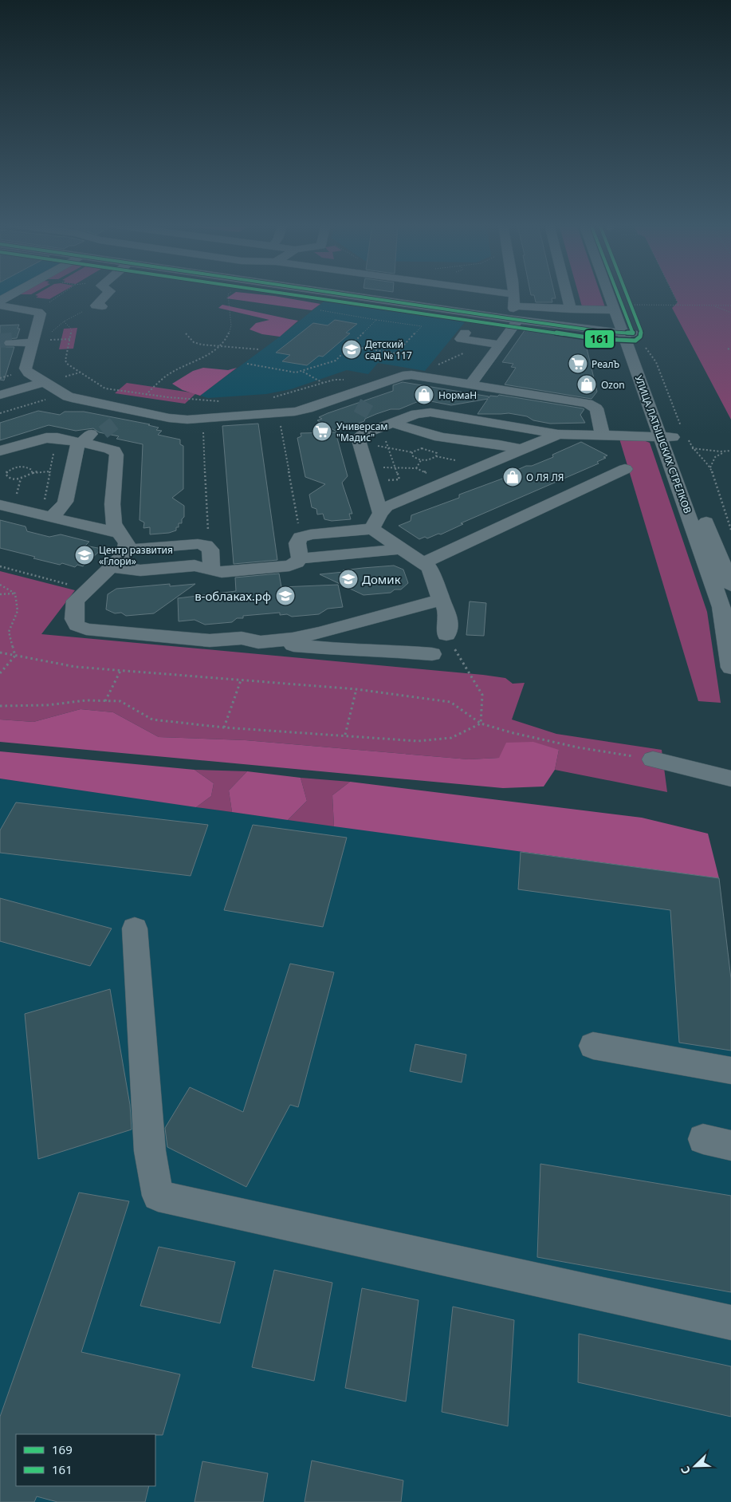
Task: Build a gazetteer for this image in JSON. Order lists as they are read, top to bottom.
{
  "streets": {
    "street": ["УЛИЦА ЛАТЫШСКИХ СТРЕЛКОВ"]
  },
  "places": {
    "school or university": [
      "Детский сад № 117",
      "Центр развития «Глори»",
      "Домик",
      "в-облаках.рф"
    ],
    "supermarket": ["РеалЪ", "Универсам \"Мадис\""],
    "shop": ["Ozon", "НормаН", "О ЛЯ ЛЯ"]
  },
  "lines": ["transit line 169", "transit line 161"],
  "legend": ["169", "161"],
  "north": "bottom left"
}
